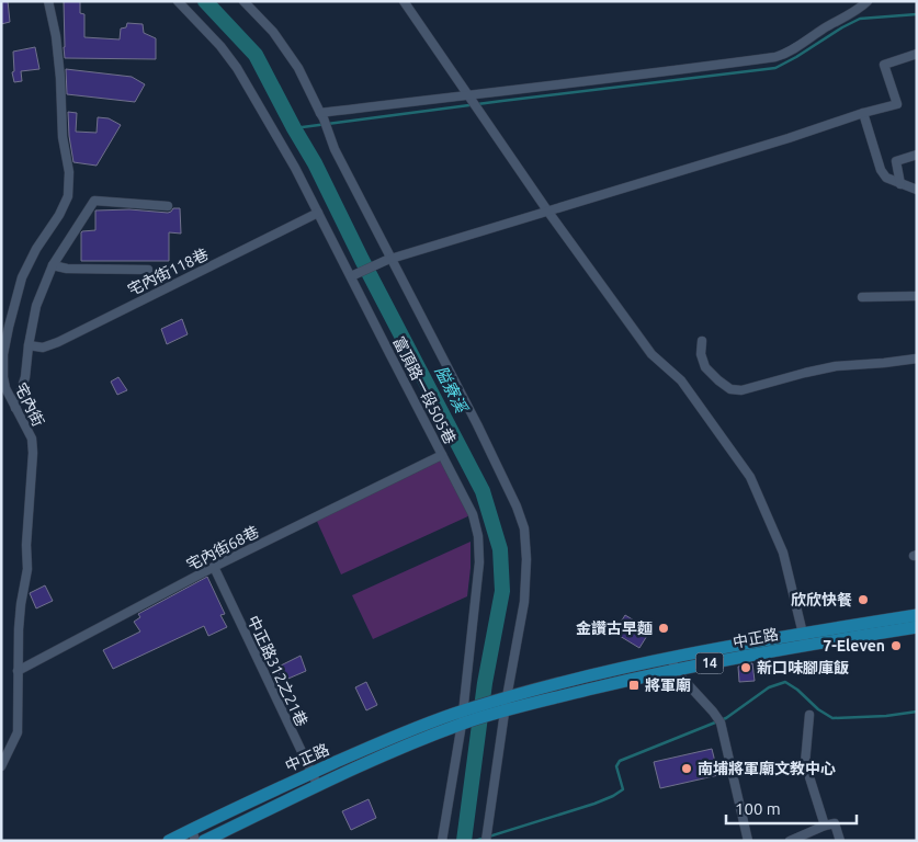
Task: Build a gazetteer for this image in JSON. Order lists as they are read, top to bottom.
{
  "streets": {
    "main road": ["中正路", "14"],
    "street": [
      "宅內街118巷",
      "富頂路一段505巷",
      "宅內街",
      "宅內街68巷",
      "中正路312之21巷"
    ]
  },
  "crossings": [
    ["宅內街118巷", "富頂路一段505巷"],
    ["富頂路一段505巷", "宅內街68巷"],
    ["富頂路一段505巷", "中正路"],
    ["富頂路一段505巷", "14"],
    ["宅內街", "宅內街68巷"],
    ["宅內街68巷", "中正路312之21巷"],
    ["中正路", "14"],
    ["中正路", "中正路312之21巷"]
  ],
  "water": ["隘寮溪"],
  "places": {
    "other": [
      "欣欣快餐",
      "金讚古早麵",
      "7-Eleven",
      "新口味腳庫飯",
      "南埔將軍廟文教中心"
    ],
    "transit": ["將軍廟"]
  },
  "scale_bar": "100 m"
}
